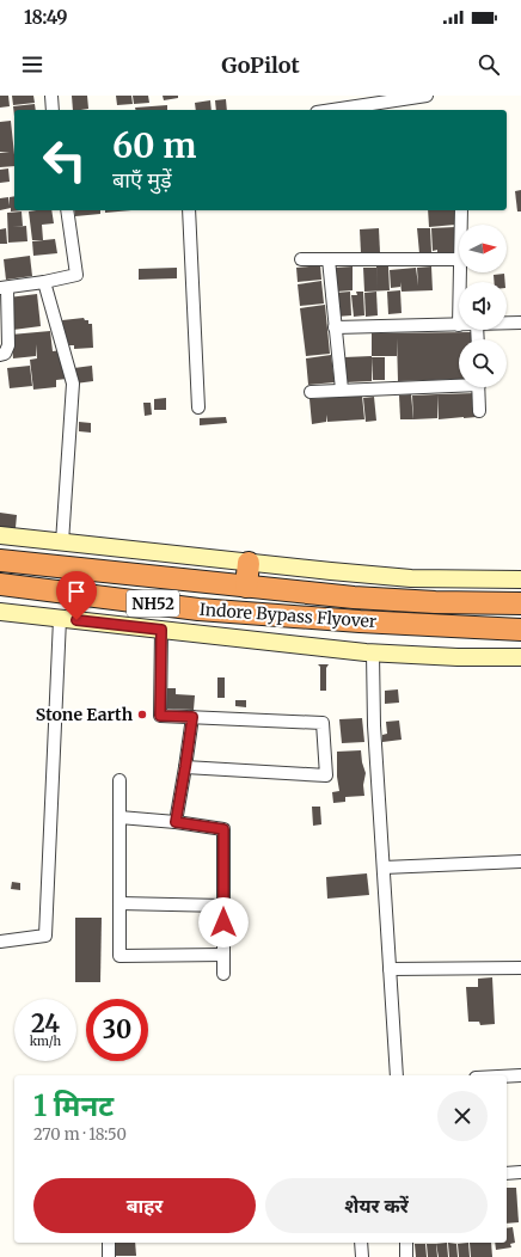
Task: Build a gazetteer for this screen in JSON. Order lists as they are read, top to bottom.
{
  "streets": {
    "highway": ["NH52", "Indore Bypass Flyover"]
  },
  "places": ["Stone Earth"],
  "north": "right",
  "page": {
    "status": "18:49",
    "header": "GoPilot",
    "turn": ["60 m", "बाएँ मुड़ें"],
    "speed": "24 km/h",
    "limit": "30",
    "heading": ["1 मिनट", "270 m · 18:50"],
    "buttons": ["बाहर", "शेयर करें"]
  }
}
